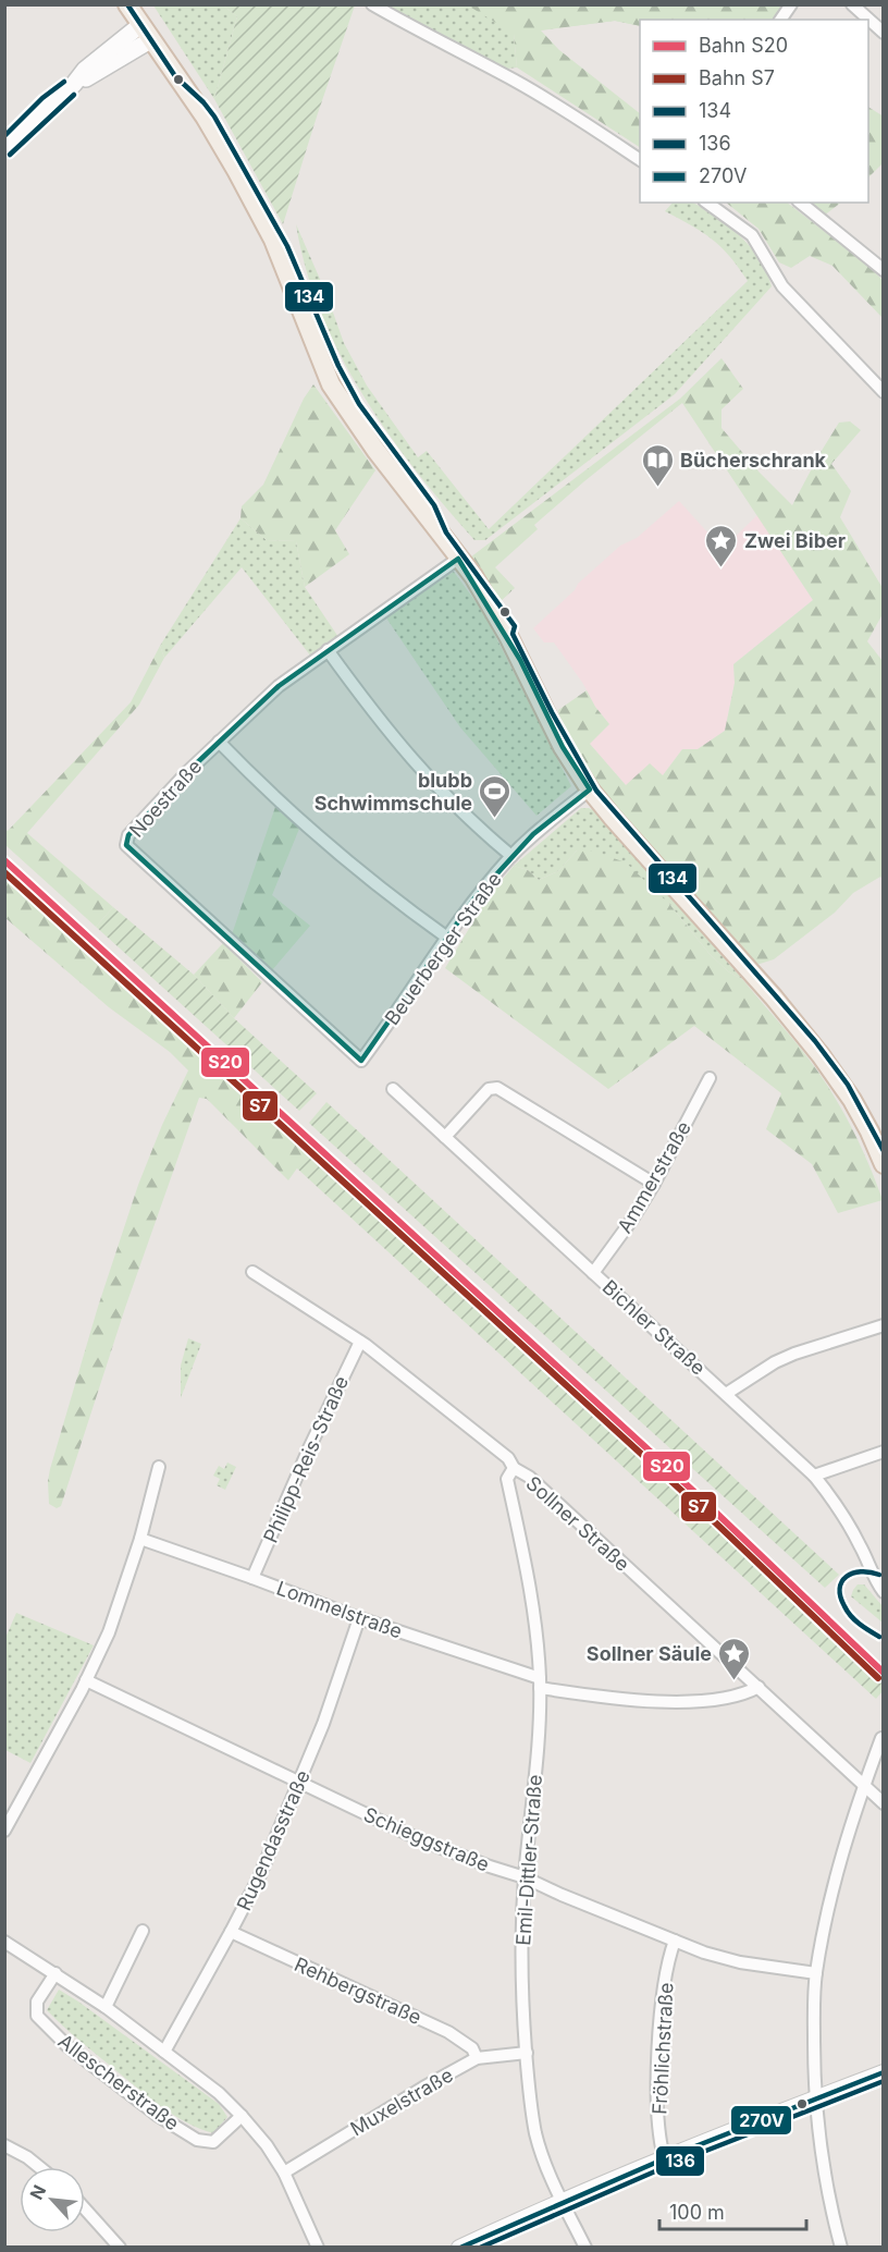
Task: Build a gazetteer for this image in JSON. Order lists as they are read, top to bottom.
{
  "streets": {
    "street": [
      "Noestraße",
      "Beuerberger Straße",
      "Ammerstraße",
      "Bichler Straße",
      "Philipp-Reis-Straße",
      "Sollner Straße",
      "Lommelstraße",
      "Schieggstraße",
      "Rugendasstraße",
      "Emil-Dittler-Straße",
      "Rehbergstraße",
      "Fröhlichstraße",
      "Allescherstraße",
      "Muxelstraße"
    ]
  },
  "crossings": [
    ["Noestraße", "Beuerberger Straße"],
    ["Ammerstraße", "Bichler Straße"],
    ["Philipp-Reis-Straße", "Sollner Straße"],
    ["Philipp-Reis-Straße", "Lommelstraße"],
    ["Sollner Straße", "Lommelstraße"],
    ["Sollner Straße", "Emil-Dittler-Straße"],
    ["Lommelstraße", "Rugendasstraße"],
    ["Lommelstraße", "Emil-Dittler-Straße"],
    ["Schieggstraße", "Rugendasstraße"],
    ["Schieggstraße", "Emil-Dittler-Straße"],
    ["Schieggstraße", "Fröhlichstraße"],
    ["Rugendasstraße", "Rehbergstraße"],
    ["Emil-Dittler-Straße", "Muxelstraße"],
    ["Rehbergstraße", "Muxelstraße"]
  ],
  "places": {
    "library": ["Bücherschrank"],
    "place": ["Zwei Biber", "Sollner Säule"],
    "sports": ["blubb Schwimmschule"]
  },
  "lines": [
    "transit line 134",
    "transit line 136",
    "rail line S20",
    "rail line S7",
    "transit line 270V"
  ],
  "legend": [
    "Bahn S20",
    "Bahn S7",
    "134",
    "136",
    "270V"
  ],
  "scale_bar": "100 m",
  "north": "top left"
}
